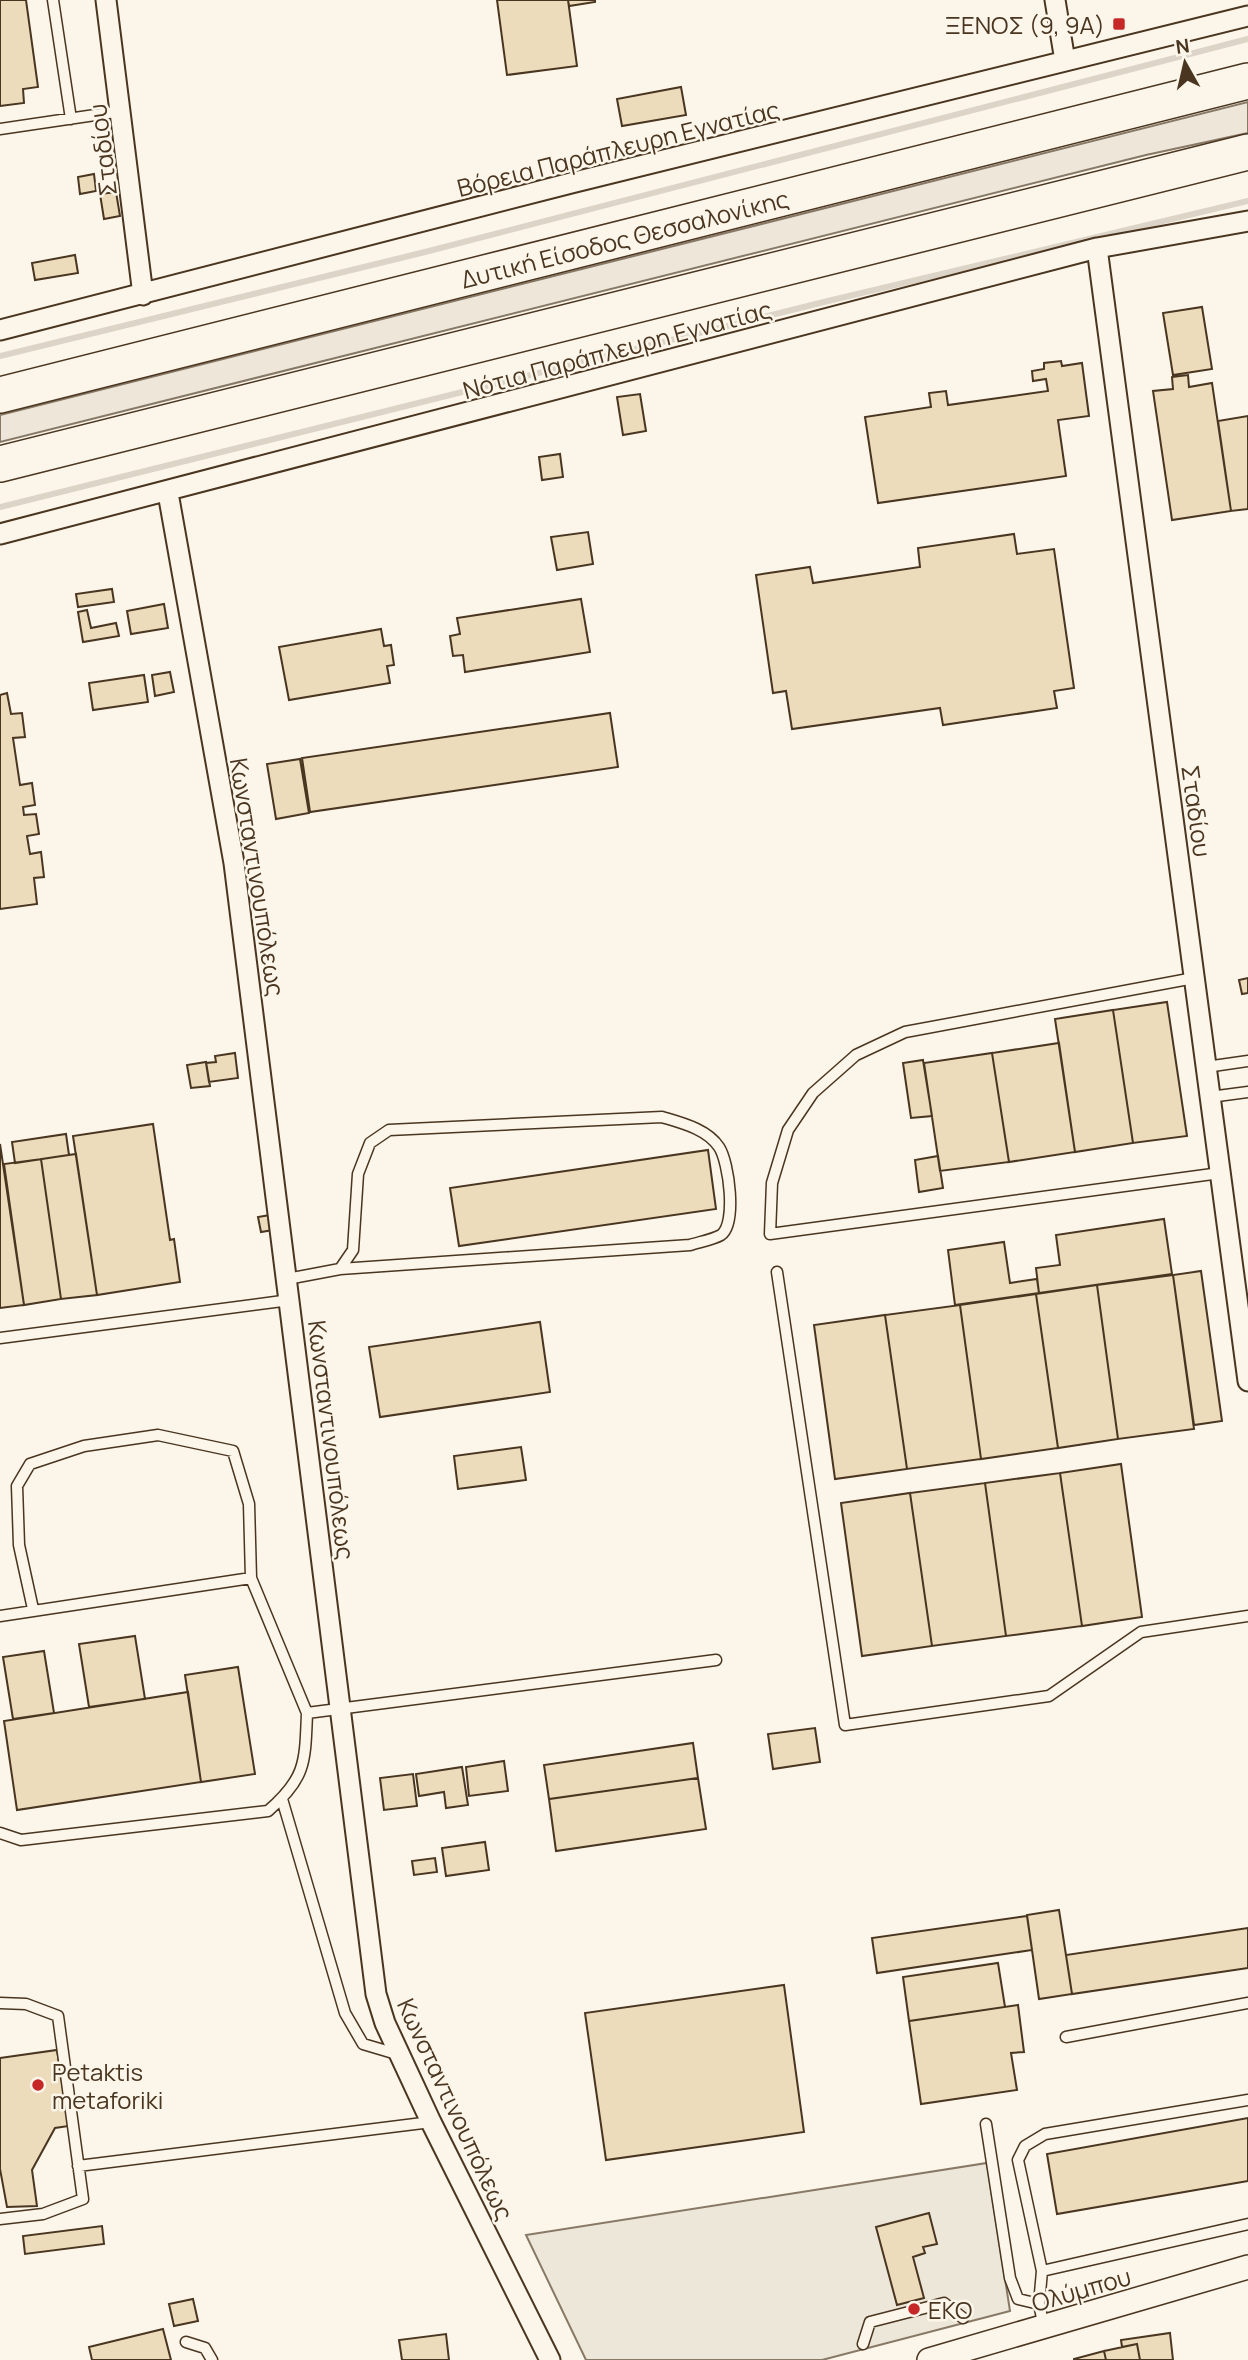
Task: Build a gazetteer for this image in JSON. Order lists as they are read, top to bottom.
{
  "streets": {
    "highway": ["Δυτική Είσοδος Θεσσαλονίκης"],
    "street": [
      "Βόρεια Παράπλευρη Εγνατίας",
      "Σταδίου",
      "Νότια Παράπλευρη Εγνατίας",
      "Κωνσταντινουπόλεως",
      "Ολύμπου"
    ]
  },
  "crossings": [
    ["Βόρεια Παράπλευρη Εγνατίας", "Σταδίου"],
    ["Σταδίου", "Νότια Παράπλευρη Εγνατίας"],
    ["Νότια Παράπλευρη Εγνατίας", "Κωνσταντινουπόλεως"]
  ],
  "places": {
    "transit": ["ΞΕΝΟΣ (9, 9Α)"],
    "other": ["Petaktis metaforiki", "EKO"]
  },
  "north": "top"
}
